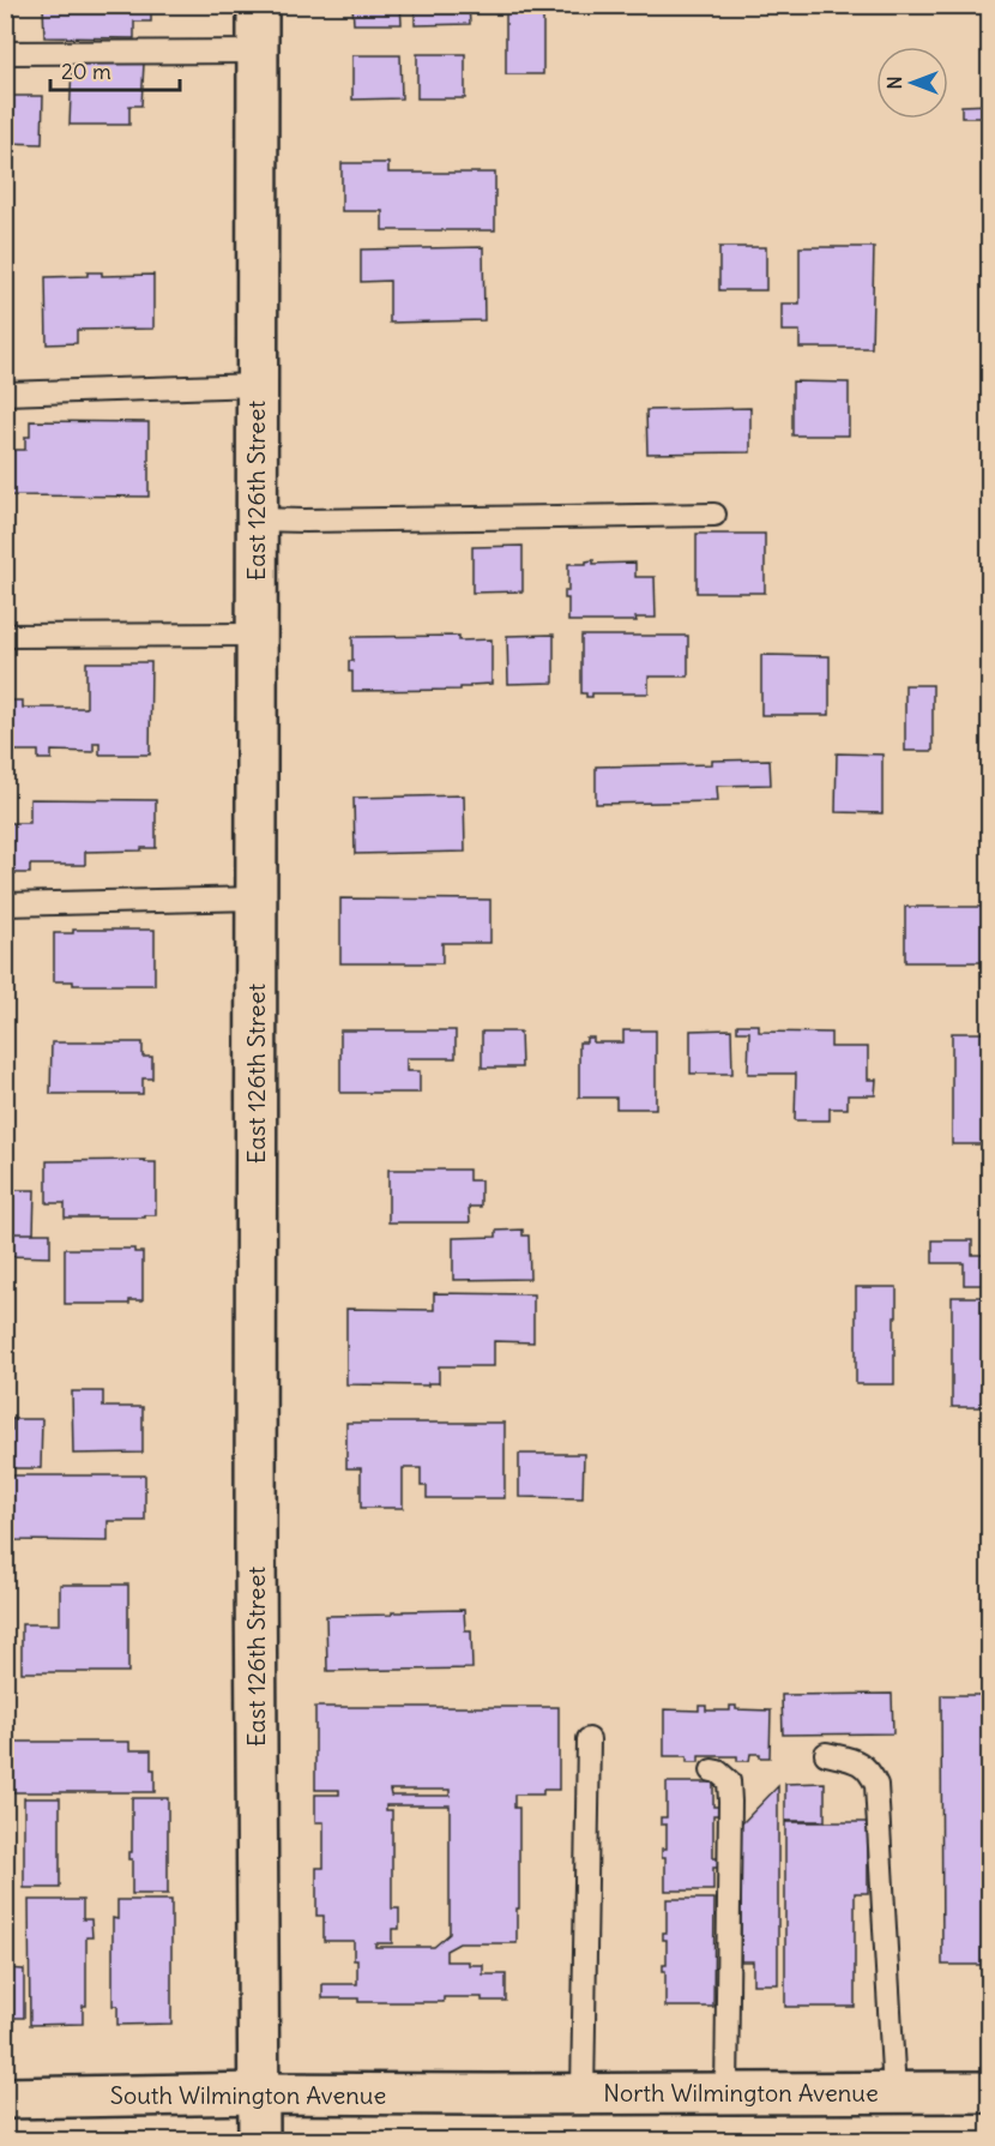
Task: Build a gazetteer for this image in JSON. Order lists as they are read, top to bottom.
{
  "streets": {
    "street": ["East 126th Street", "North Wilmington Avenue", "South Wilmington Avenue"]
  },
  "crossings": [
    ["East 126th Street", "South Wilmington Avenue"],
    ["North Wilmington Avenue", "South Wilmington Avenue"]
  ],
  "scale_bar": "20 m",
  "north": "left"
}
